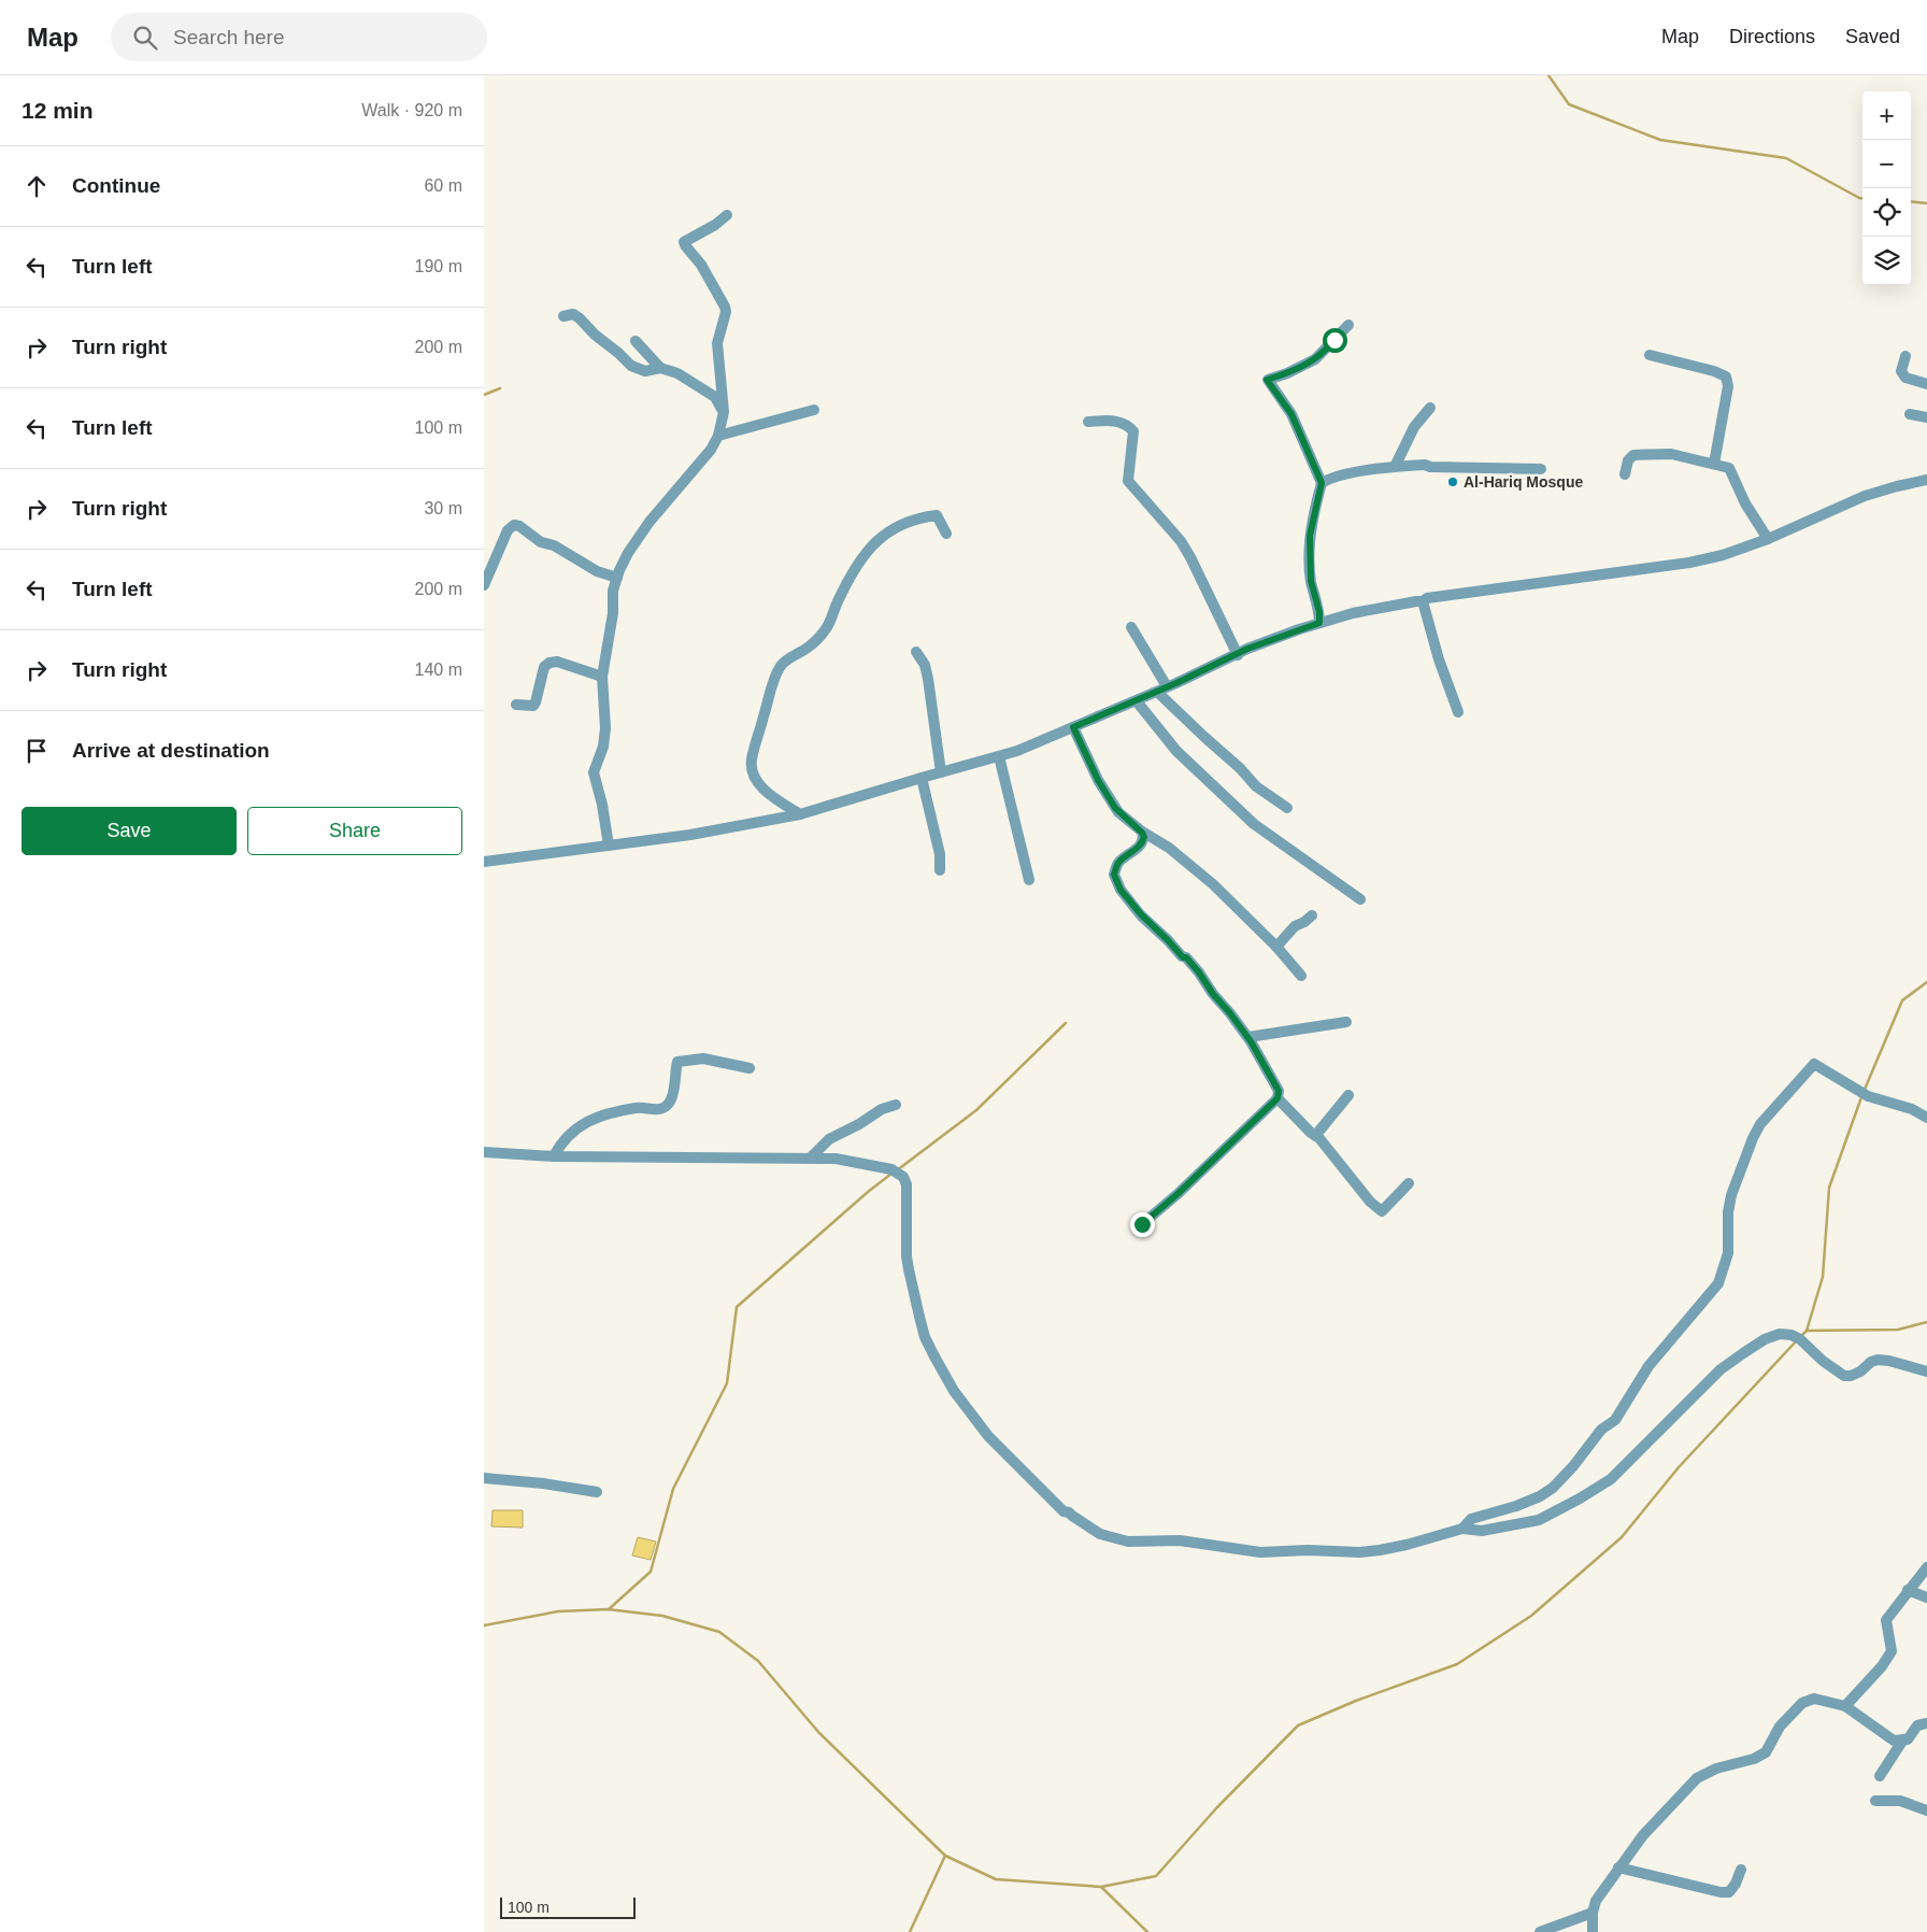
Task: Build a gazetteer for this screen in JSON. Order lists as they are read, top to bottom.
{
  "places": ["Al-Hariq Mosque"],
  "scale_bar": "100 m",
  "page": {
    "header": "Map",
    "search": "Search here",
    "nav": ["Map", "Directions", "Saved"],
    "heading": ["12 min", "Walk · 920 m"],
    "map_buttons": ["+", "−"],
    "list": [
      ["Continue", "60 m"],
      ["Turn left", "190 m"],
      ["Turn right", "200 m"],
      ["Turn left", "100 m"],
      ["Turn right", "30 m"],
      ["Turn left", "200 m"],
      ["Turn right", "140 m"],
      "Arrive at destination"
    ],
    "buttons": ["Save", "Share"],
    "scale": "100 m"
  }
}
